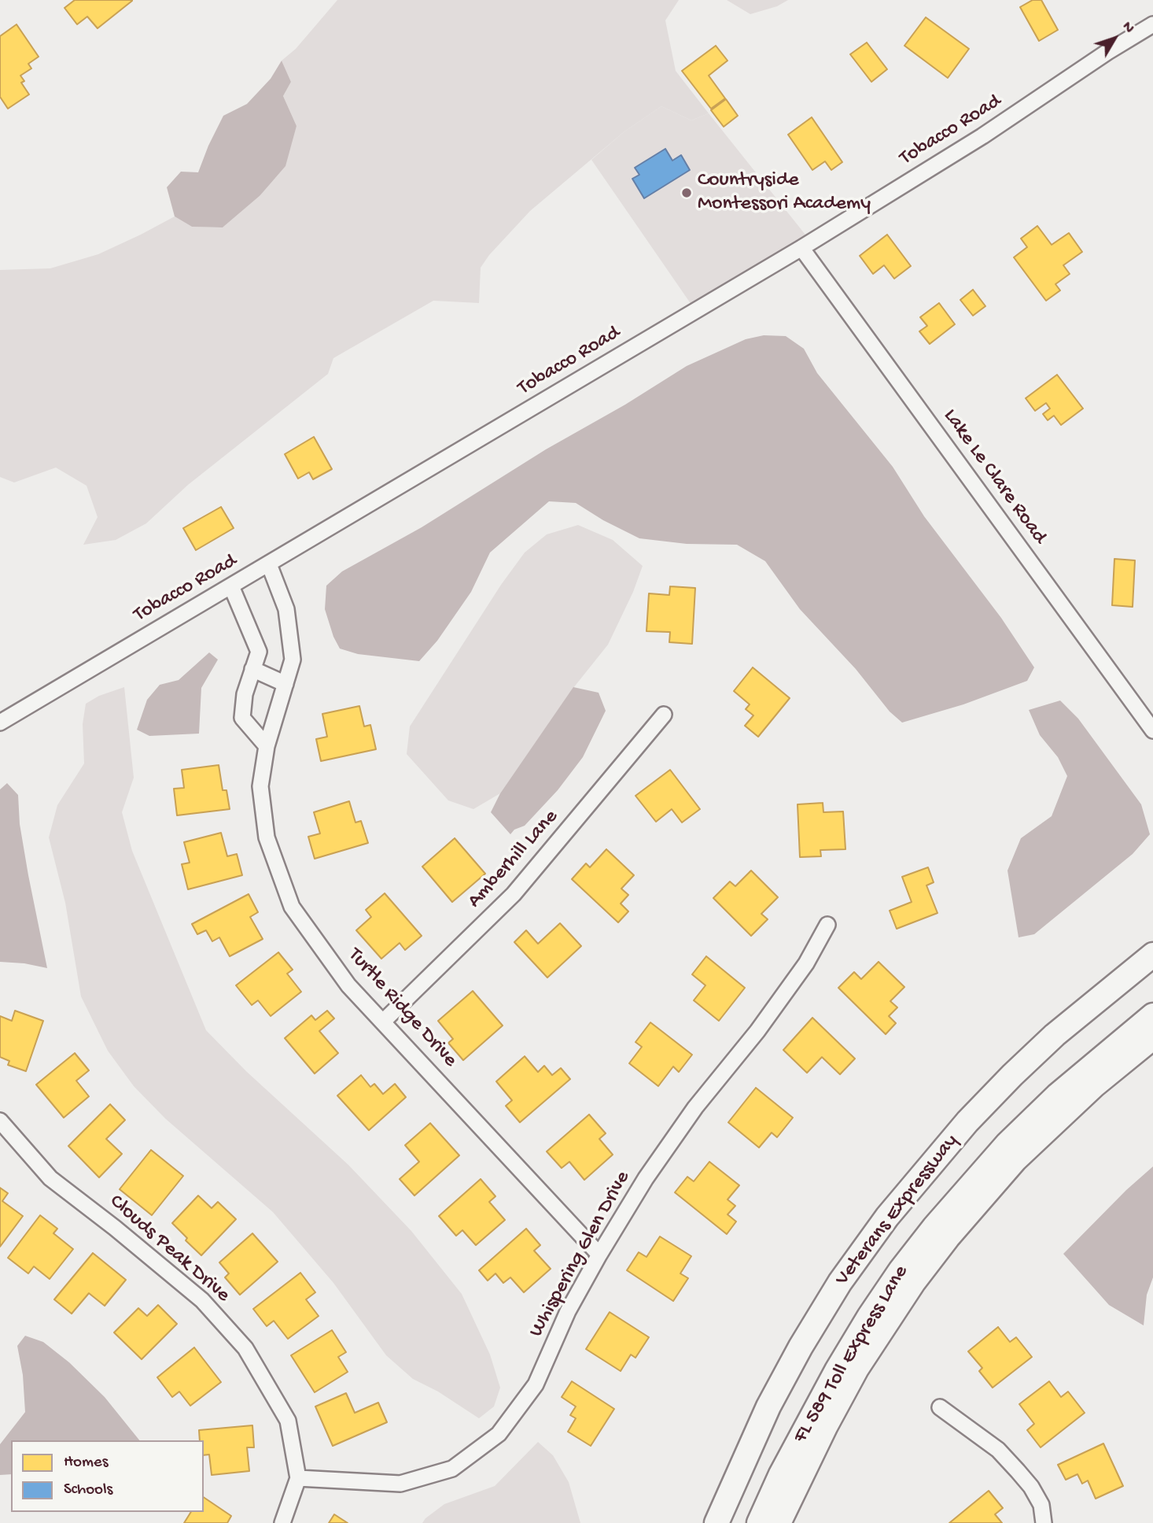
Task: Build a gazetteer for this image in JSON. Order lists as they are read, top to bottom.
{
  "streets": {
    "highway": ["Veterans Expressway", "FL 589 Toll Express Lane"],
    "street": [
      "Tobacco Road",
      "Lake Le Clare Road",
      "Amberhill Lane",
      "Turtle Ridge Drive",
      "Clouds Peak Drive",
      "Whispering Glen Drive"
    ]
  },
  "crossings": [
    ["Tobacco Road", "Lake Le Clare Road"],
    ["Tobacco Road", "Turtle Ridge Drive"],
    ["Amberhill Lane", "Turtle Ridge Drive"],
    ["Turtle Ridge Drive", "Whispering Glen Drive"],
    ["Clouds Peak Drive", "Whispering Glen Drive"]
  ],
  "places": ["Countryside Montessori Academy"],
  "legend": ["Homes", "Schools"],
  "north": "top right"
}
